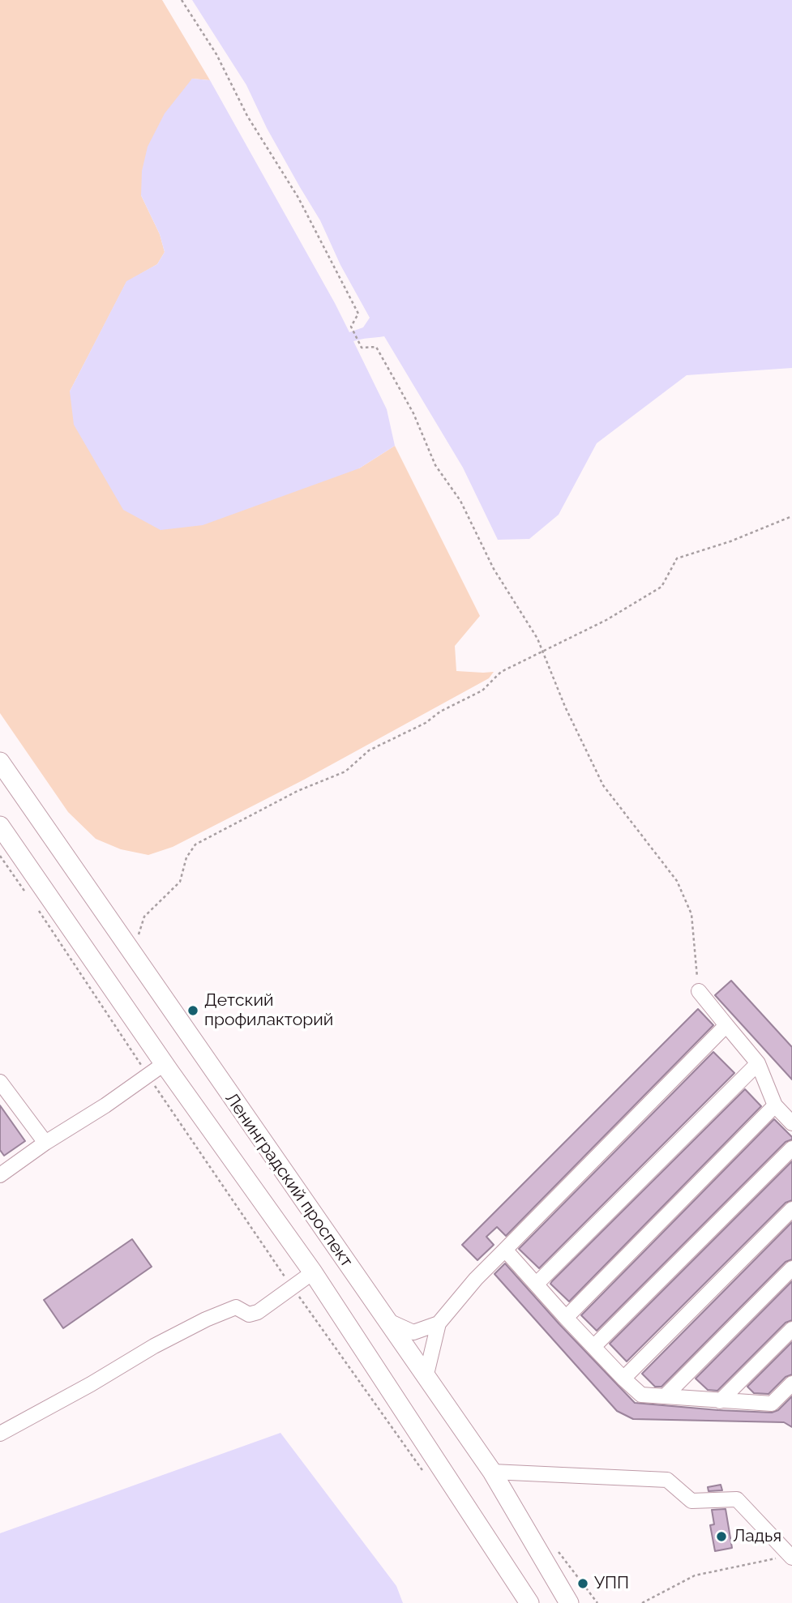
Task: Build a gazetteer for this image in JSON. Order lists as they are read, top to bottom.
{
  "streets": {
    "main road": ["Ленинградский проспект"]
  },
  "places": ["Детский профилакторий", "Ладья", "УПП"]
}
